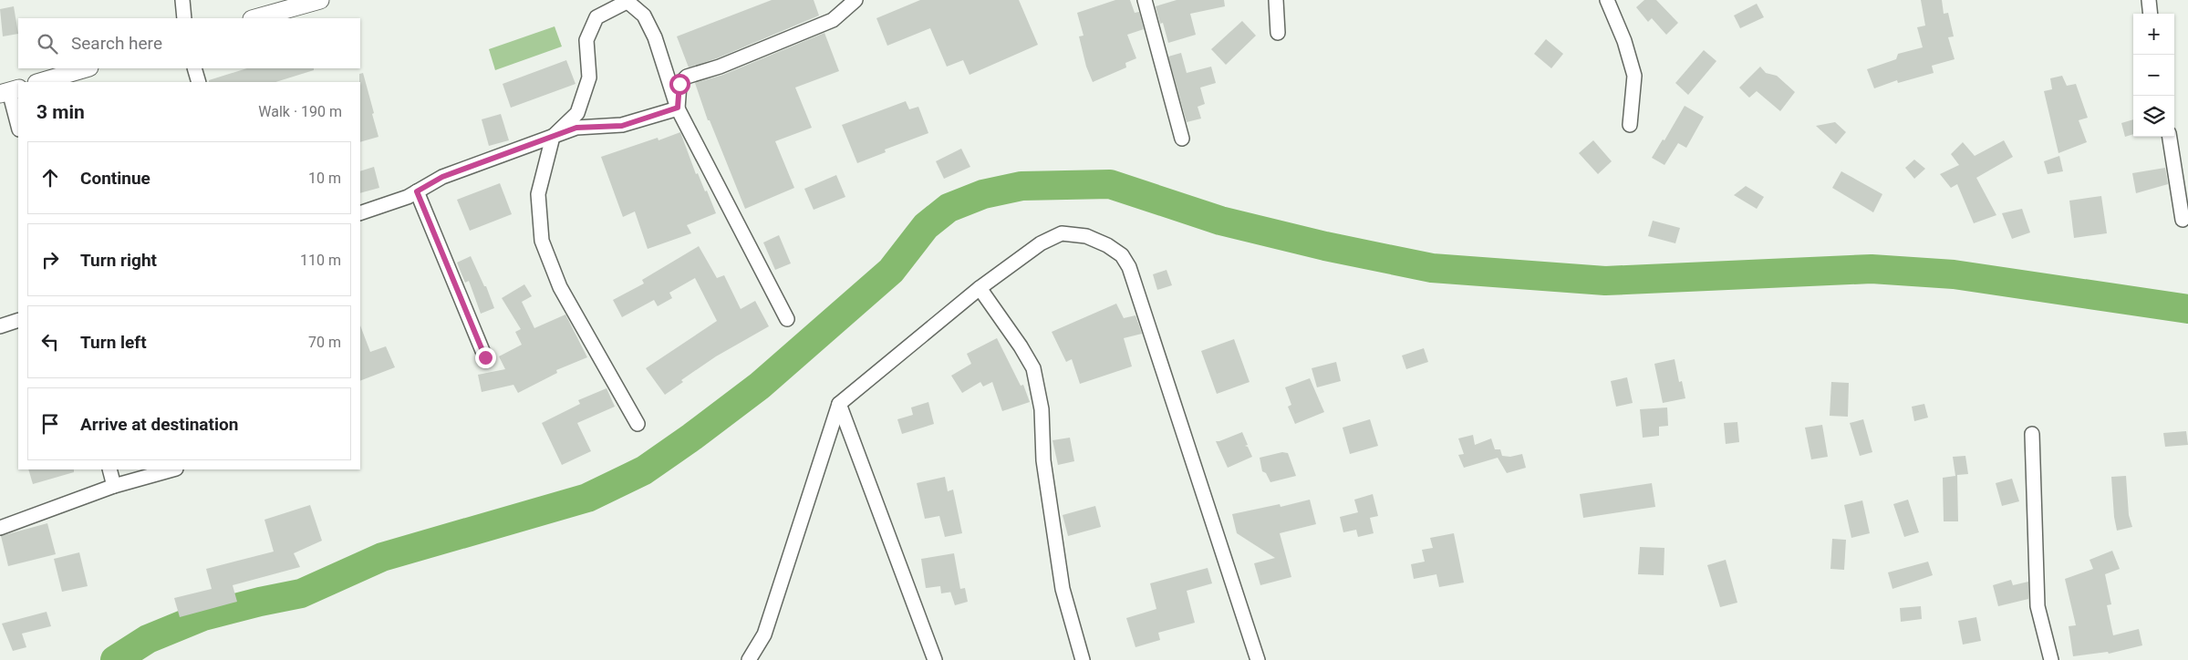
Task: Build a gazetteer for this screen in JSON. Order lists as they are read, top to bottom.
{
  "page": {
    "map_buttons": ["+", "−"],
    "search": "Search here",
    "heading": ["3 min", "Walk · 190 m"],
    "list": [
      ["Continue", "10 m"],
      ["Turn right", "110 m"],
      ["Turn left", "70 m"],
      "Arrive at destination"
    ]
  }
}
